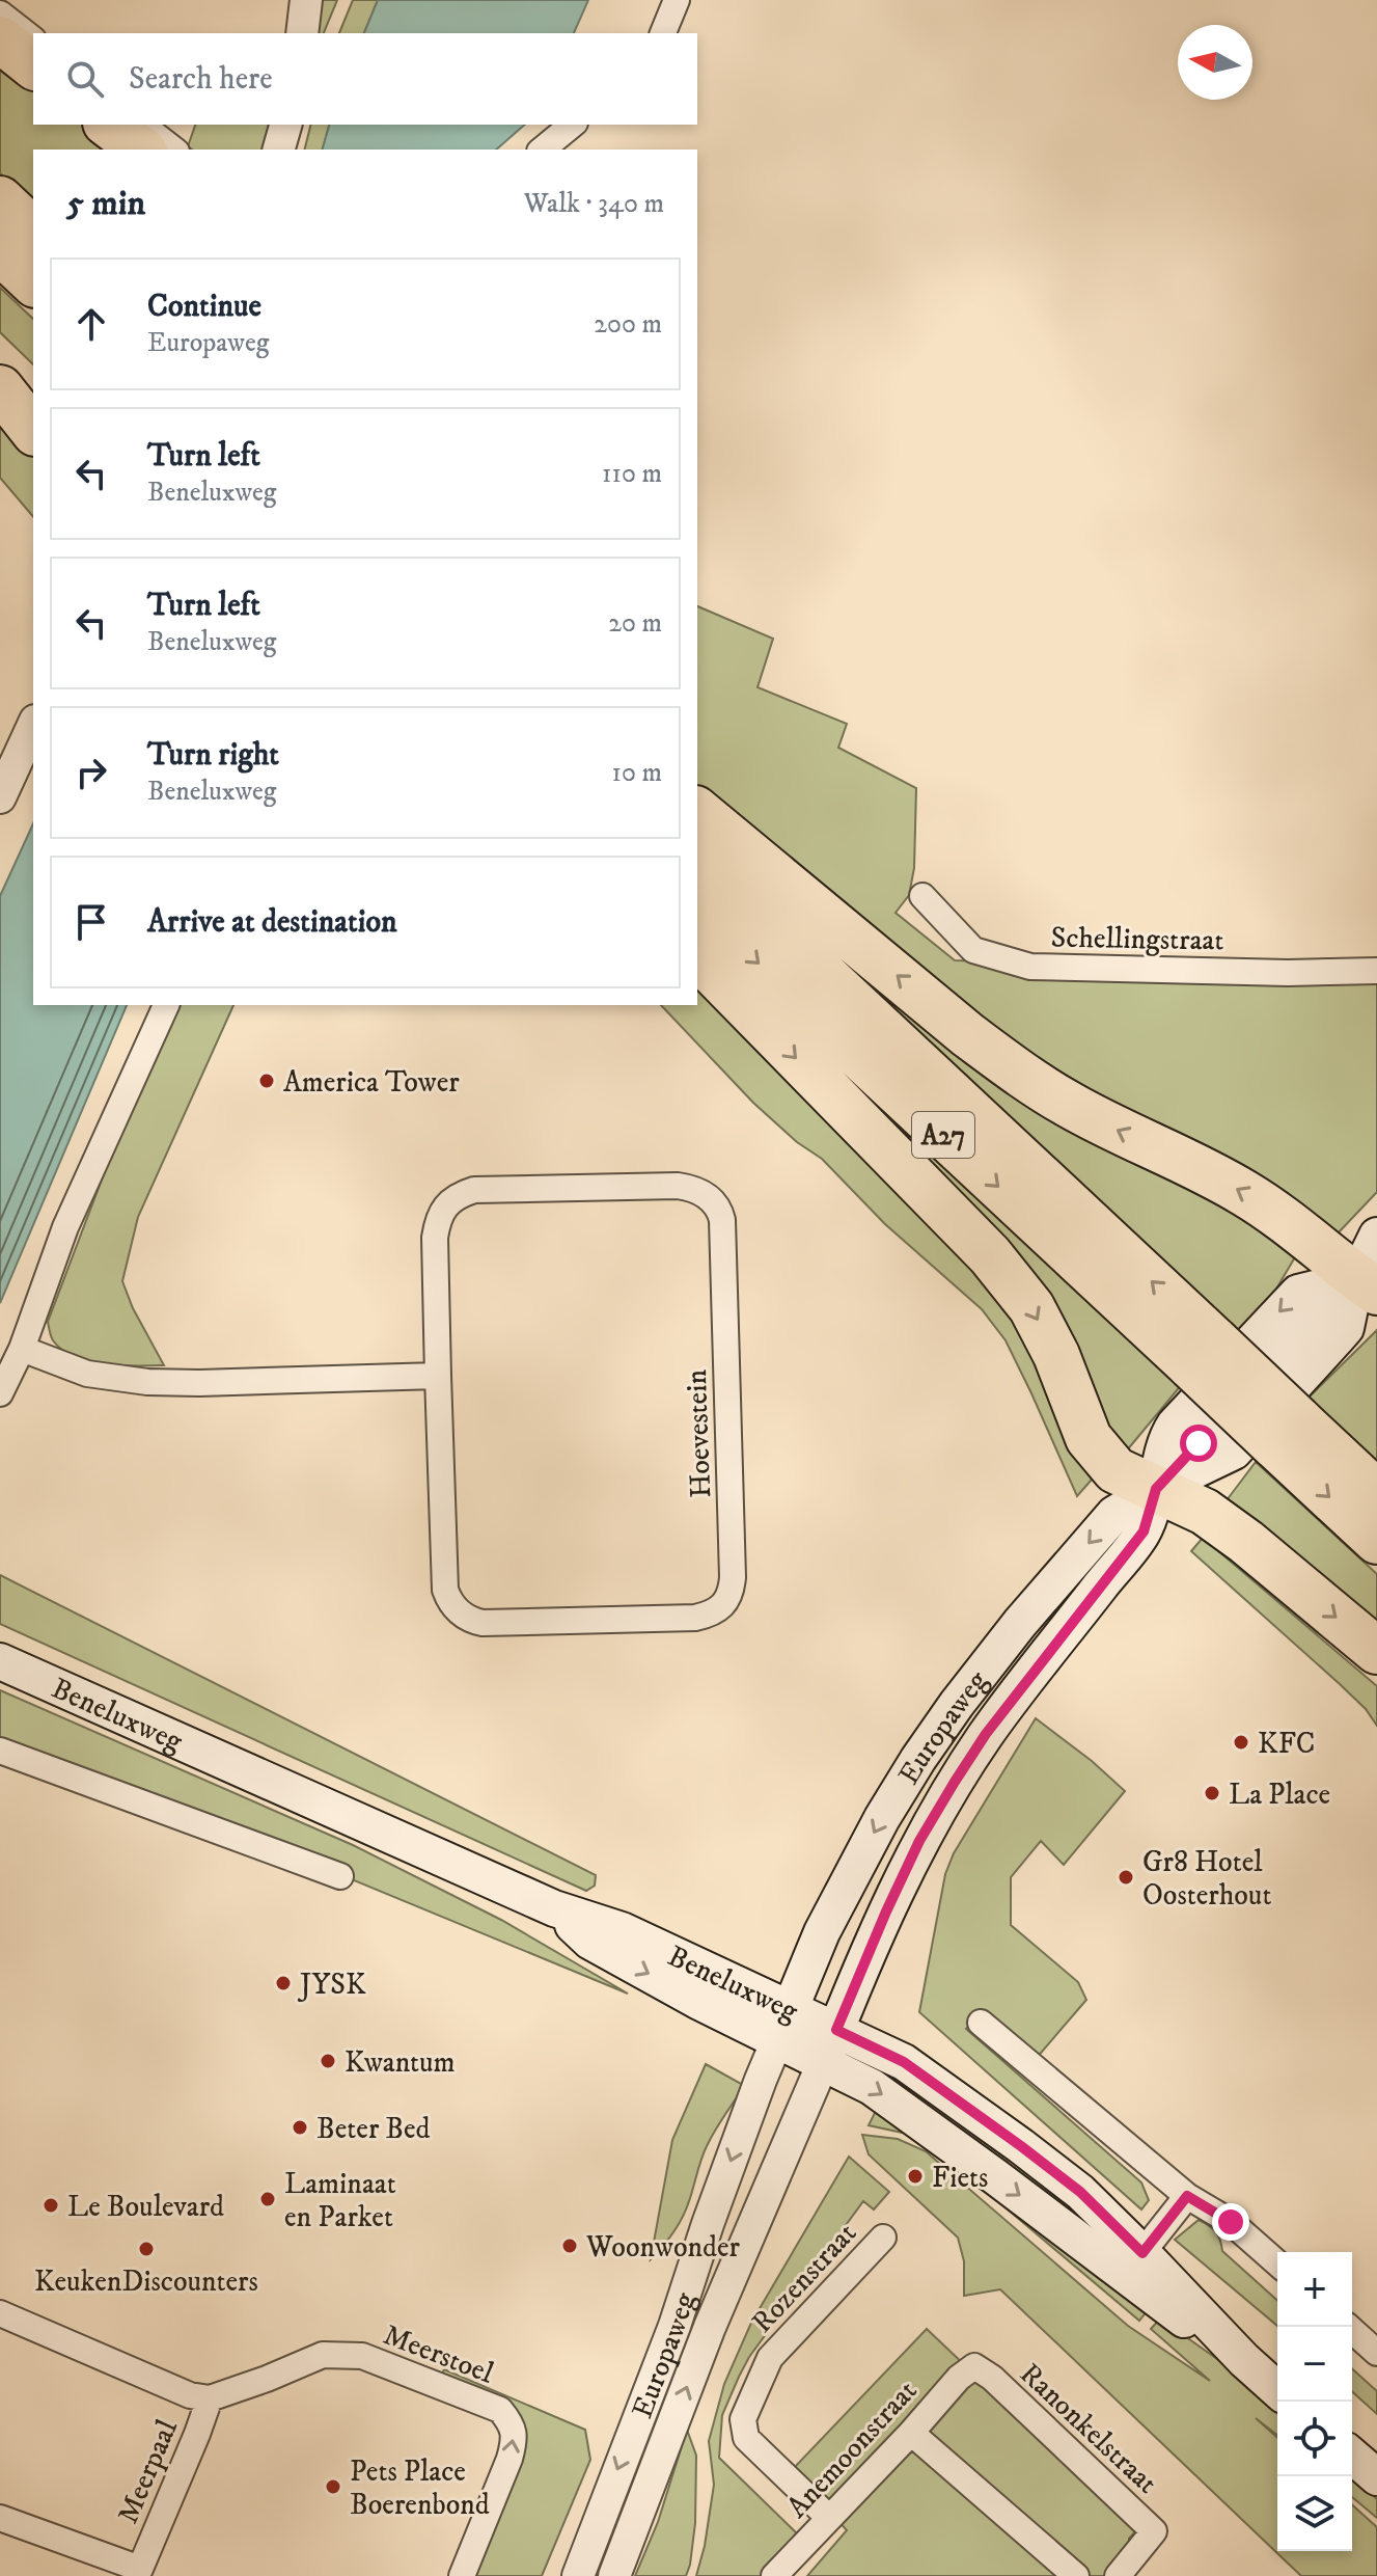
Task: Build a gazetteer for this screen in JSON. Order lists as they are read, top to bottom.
{
  "streets": {
    "highway": ["A27"],
    "main road": ["Beneluxweg", "Europaweg"],
    "street": [
      "Schellingstraat",
      "Hoevestein",
      "Rozenstraat",
      "Meerstoel",
      "Ranonkelstraat",
      "Anemoonstraat",
      "Meerpaal"
    ]
  },
  "crossings": [
    ["A27", "Europaweg"],
    ["Beneluxweg", "Europaweg"],
    ["Rozenstraat", "Anemoonstraat"],
    ["Meerstoel", "Meerpaal"],
    ["Ranonkelstraat", "Anemoonstraat"]
  ],
  "places": [
    "America Tower",
    "KFC",
    "La Place",
    "Gr8 Hotel Oosterhout",
    "JYSK",
    "Kwantum",
    "Beter Bed",
    "Fiets",
    "Laminaat en Parket",
    "Le Boulevard",
    "Woonwonder",
    "KeukenDiscounters",
    "Pets Place Boerenbond"
  ],
  "north": "left",
  "page": {
    "search": "Search here",
    "heading": ["5 min", "Walk · 340 m"],
    "list": [
      ["Continue", "Europaweg", "200 m"],
      ["Turn left", "Beneluxweg", "110 m"],
      ["Turn left", "Beneluxweg", "20 m"],
      ["Turn right", "Beneluxweg", "10 m"],
      "Arrive at destination"
    ],
    "map_buttons": ["+", "−"]
  }
}
